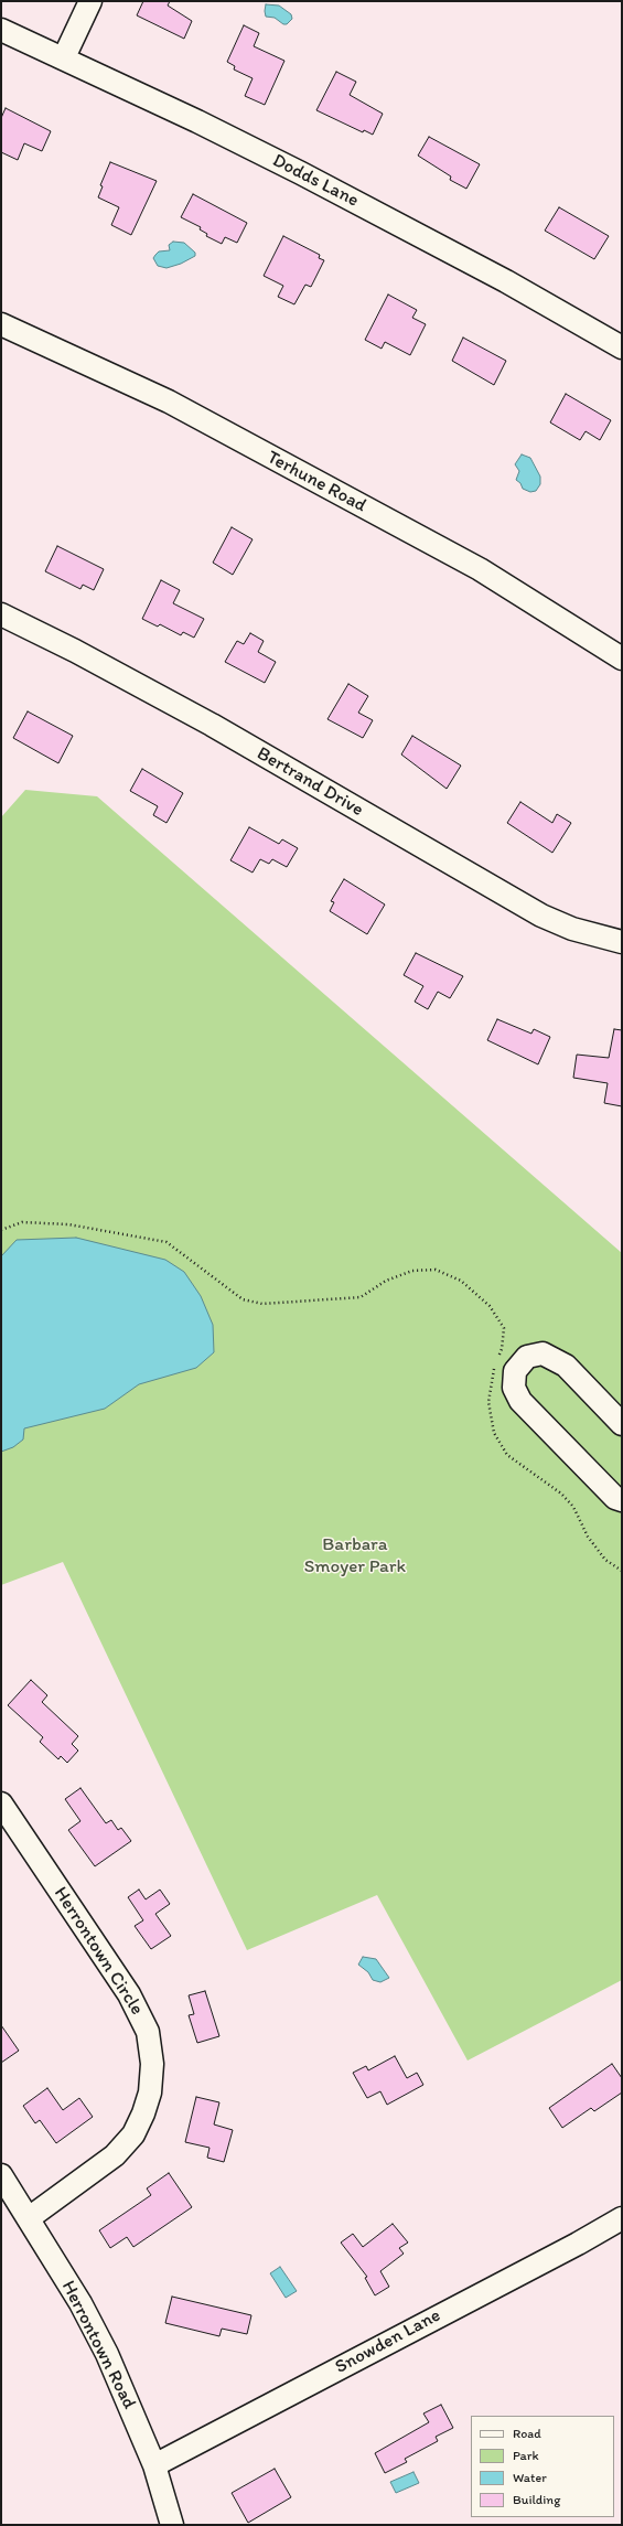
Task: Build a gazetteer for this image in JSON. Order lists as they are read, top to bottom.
{
  "streets": {
    "street": [
      "Dodds Lane",
      "Terhune Road",
      "Bertrand Drive",
      "Herrontown Circle",
      "Snowden Lane",
      "Herrontown Road"
    ]
  },
  "crossings": [
    ["Herrontown Circle", "Herrontown Road"],
    ["Snowden Lane", "Herrontown Road"]
  ],
  "parks": ["Barbara Smoyer Park"],
  "legend": [
    "Road",
    "Park",
    "Water",
    "Building"
  ]
}
